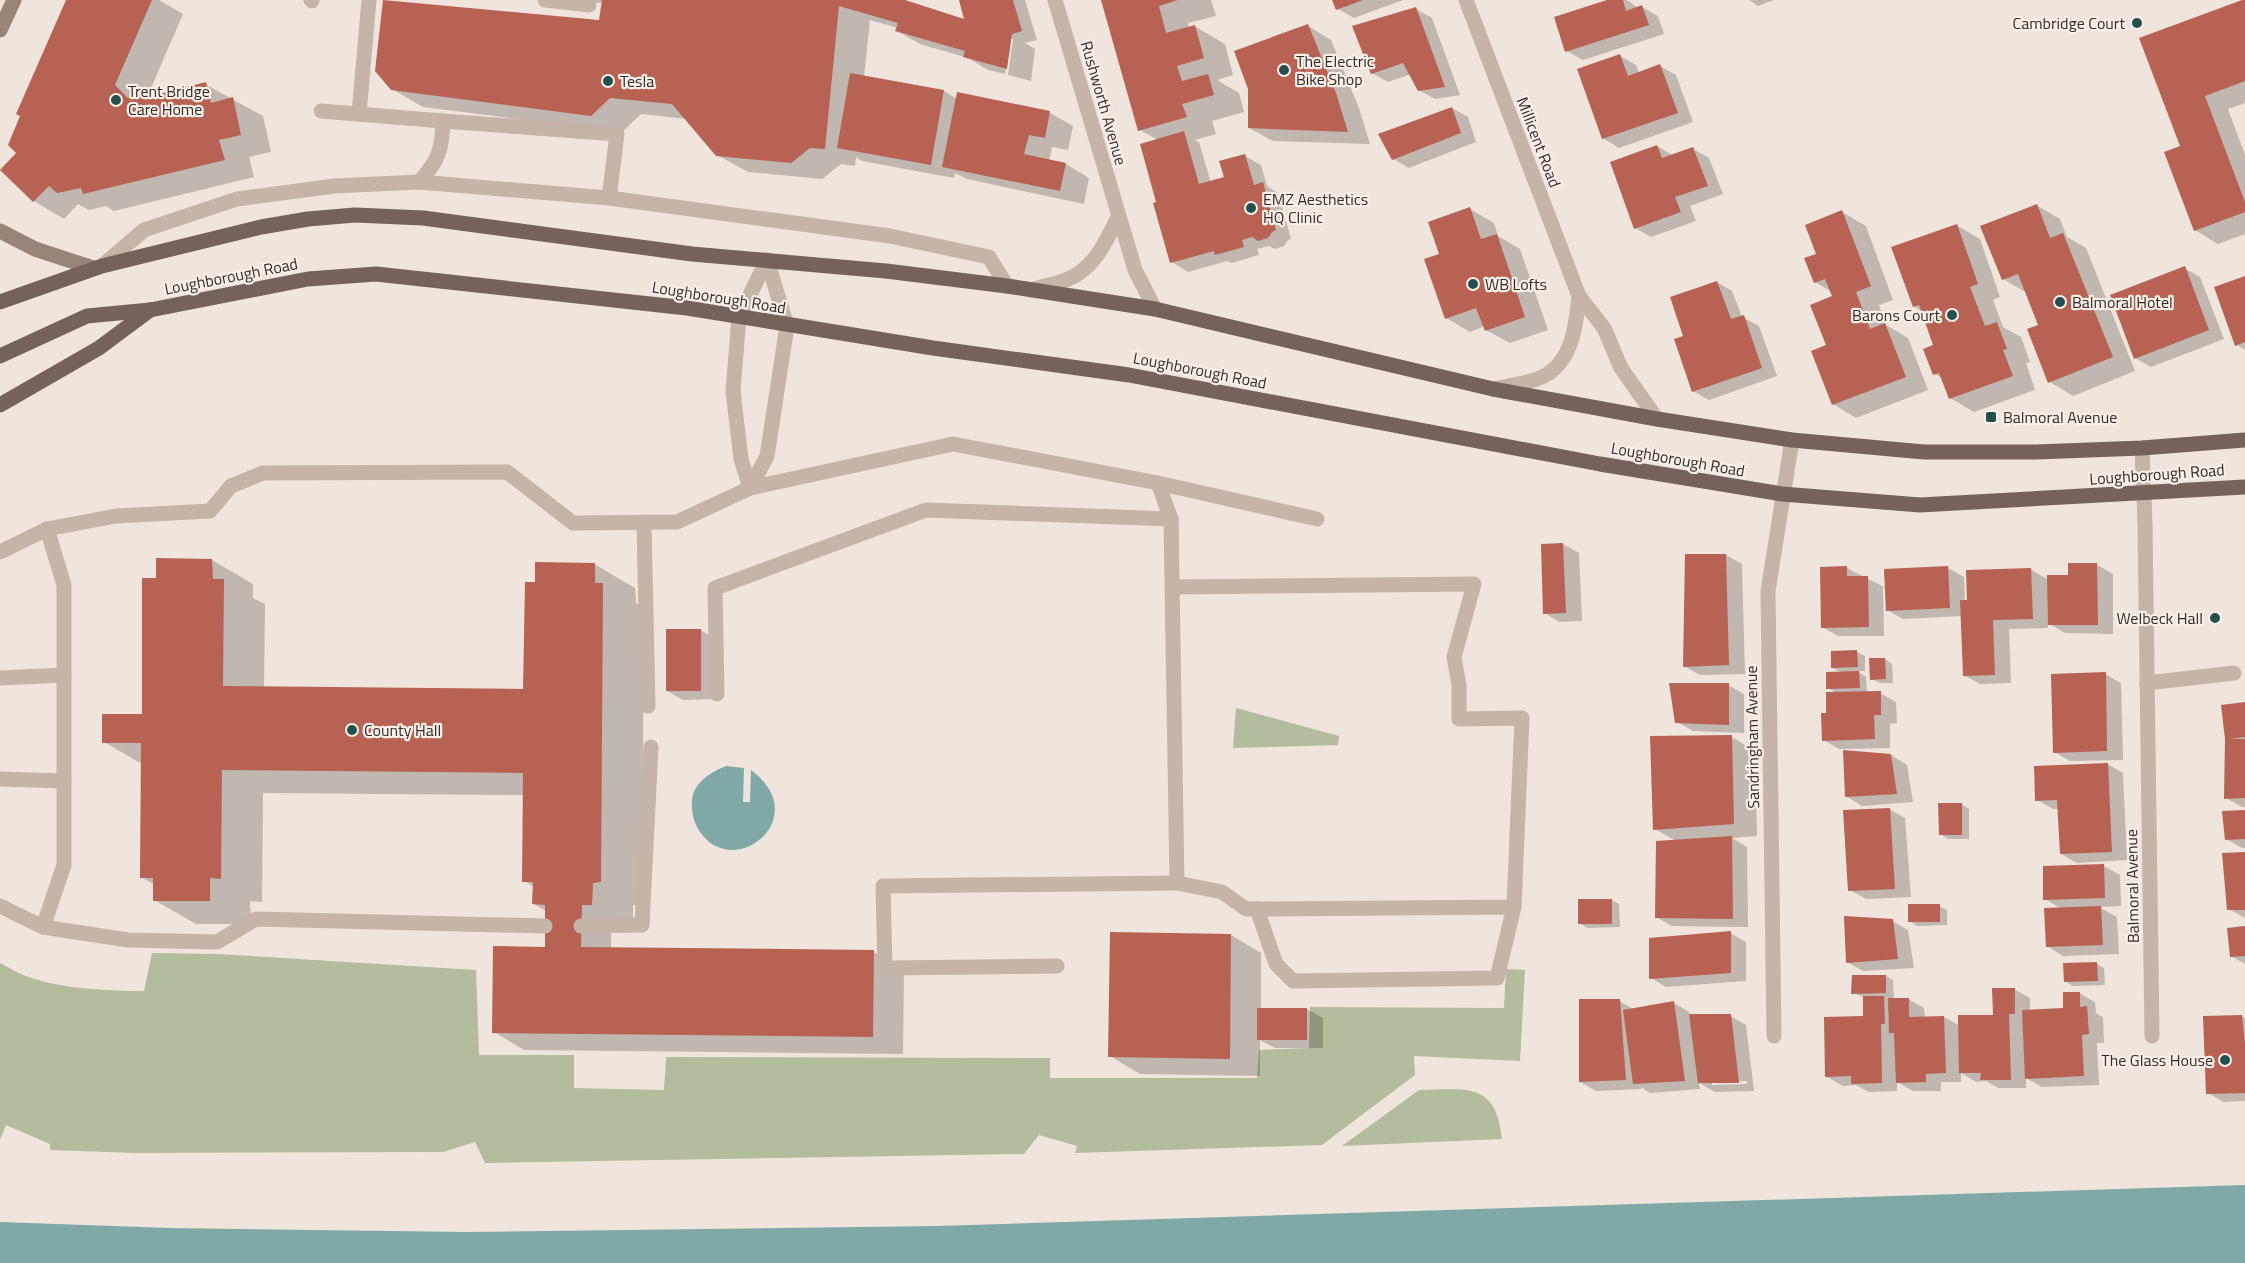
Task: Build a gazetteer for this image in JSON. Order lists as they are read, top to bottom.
{
  "streets": {
    "main road": ["Loughborough Road"],
    "street": [
      "Rushworth Avenue",
      "Millicent Road",
      "Sandringham Avenue",
      "Balmoral Avenue"
    ]
  },
  "crossings": [
    ["Rushworth Avenue", "Loughborough Road"],
    ["Millicent Road", "Loughborough Road"],
    ["Loughborough Road", "Sandringham Avenue"],
    ["Loughborough Road", "Balmoral Avenue"]
  ],
  "places": {
    "other": [
      "Cambridge Court",
      "The Electric Bike Shop",
      "Tesla",
      "Trent Bridge Care Home",
      "EMZ Aesthetics HQ Clinic",
      "WB Lofts",
      "Balmoral Hotel",
      "Barons Court",
      "Welbeck Hall",
      "County Hall",
      "The Glass House"
    ],
    "transit": ["Balmoral Avenue"]
  }
}
